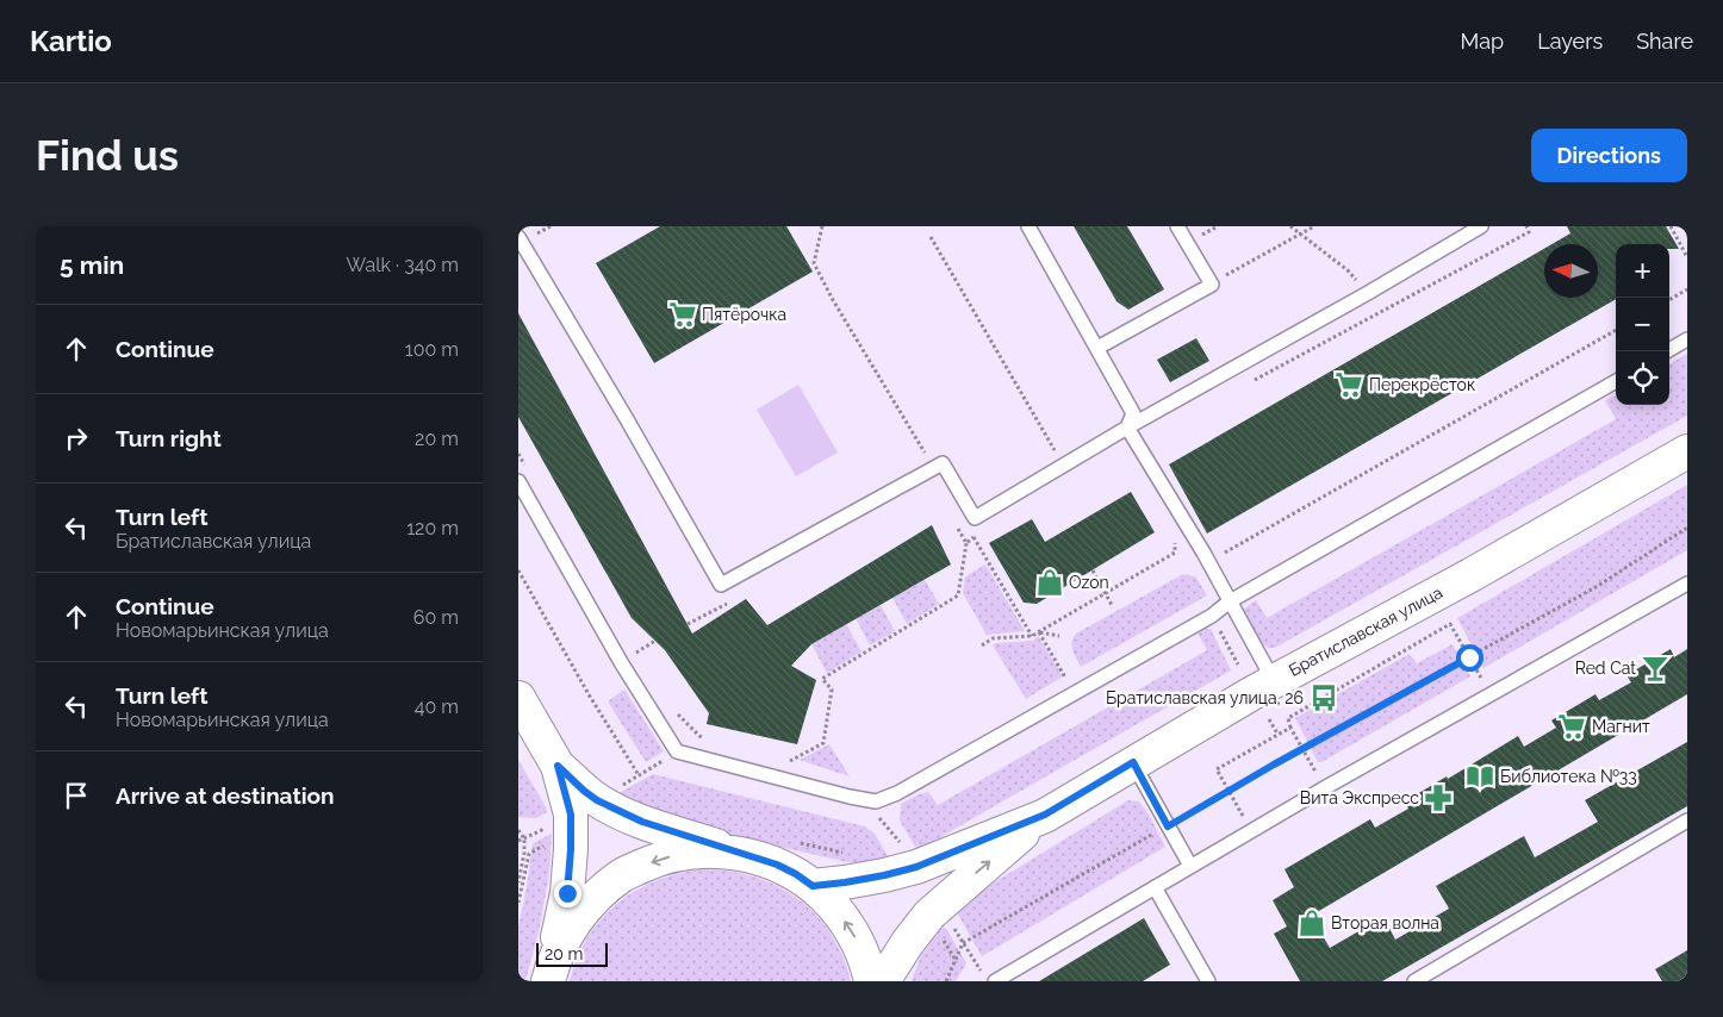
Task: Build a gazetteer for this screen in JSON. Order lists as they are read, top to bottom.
{
  "streets": {
    "main road": ["Братиславская улица"]
  },
  "places": {
    "supermarket": ["Пятёрочка", "Перекрёсток", "Магнит"],
    "shop": ["Ozon", "Вторая волна"],
    "bar": ["Red Cat"],
    "bus stop": ["Братиславская улица, 26"],
    "library": ["Библиотека №33"],
    "pharmacy": ["Вита Экспресс"]
  },
  "scale_bar": "20 m",
  "north": "left",
  "page": {
    "header": "Kartio",
    "nav": ["Map", "Layers", "Share"],
    "buttons": "Directions",
    "title": "Find us",
    "heading": ["5 min", "Walk · 340 m"],
    "map_buttons": ["+", "−"],
    "list": [
      ["Continue", "100 m"],
      ["Turn right", "20 m"],
      ["Turn left", "Братиславская улица", "120 m"],
      ["Continue", "Новомарьинская улица", "60 m"],
      ["Turn left", "Новомарьинская улица", "40 m"],
      "Arrive at destination"
    ],
    "scale": "20 m"
  }
}
